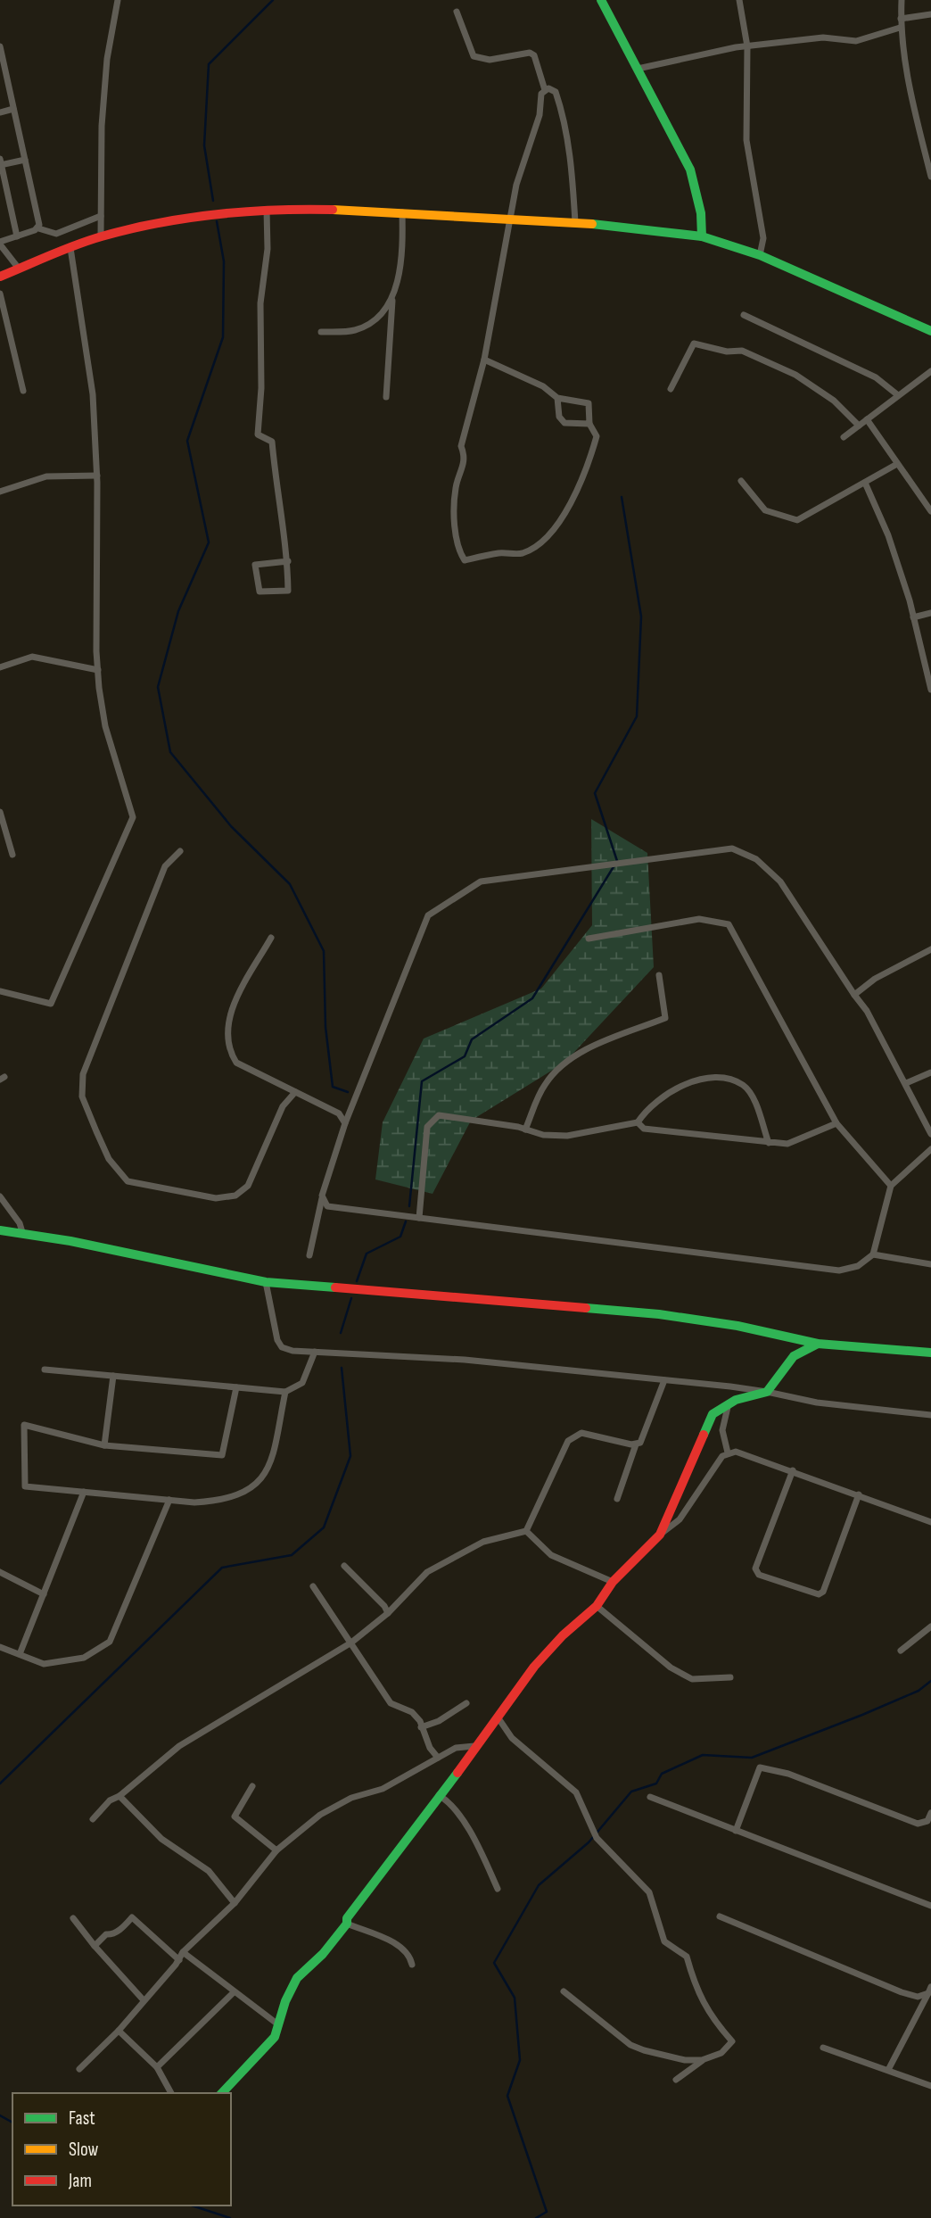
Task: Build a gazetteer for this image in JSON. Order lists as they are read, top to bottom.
{
  "legend": ["Fast", "Slow", "Jam"]
}
